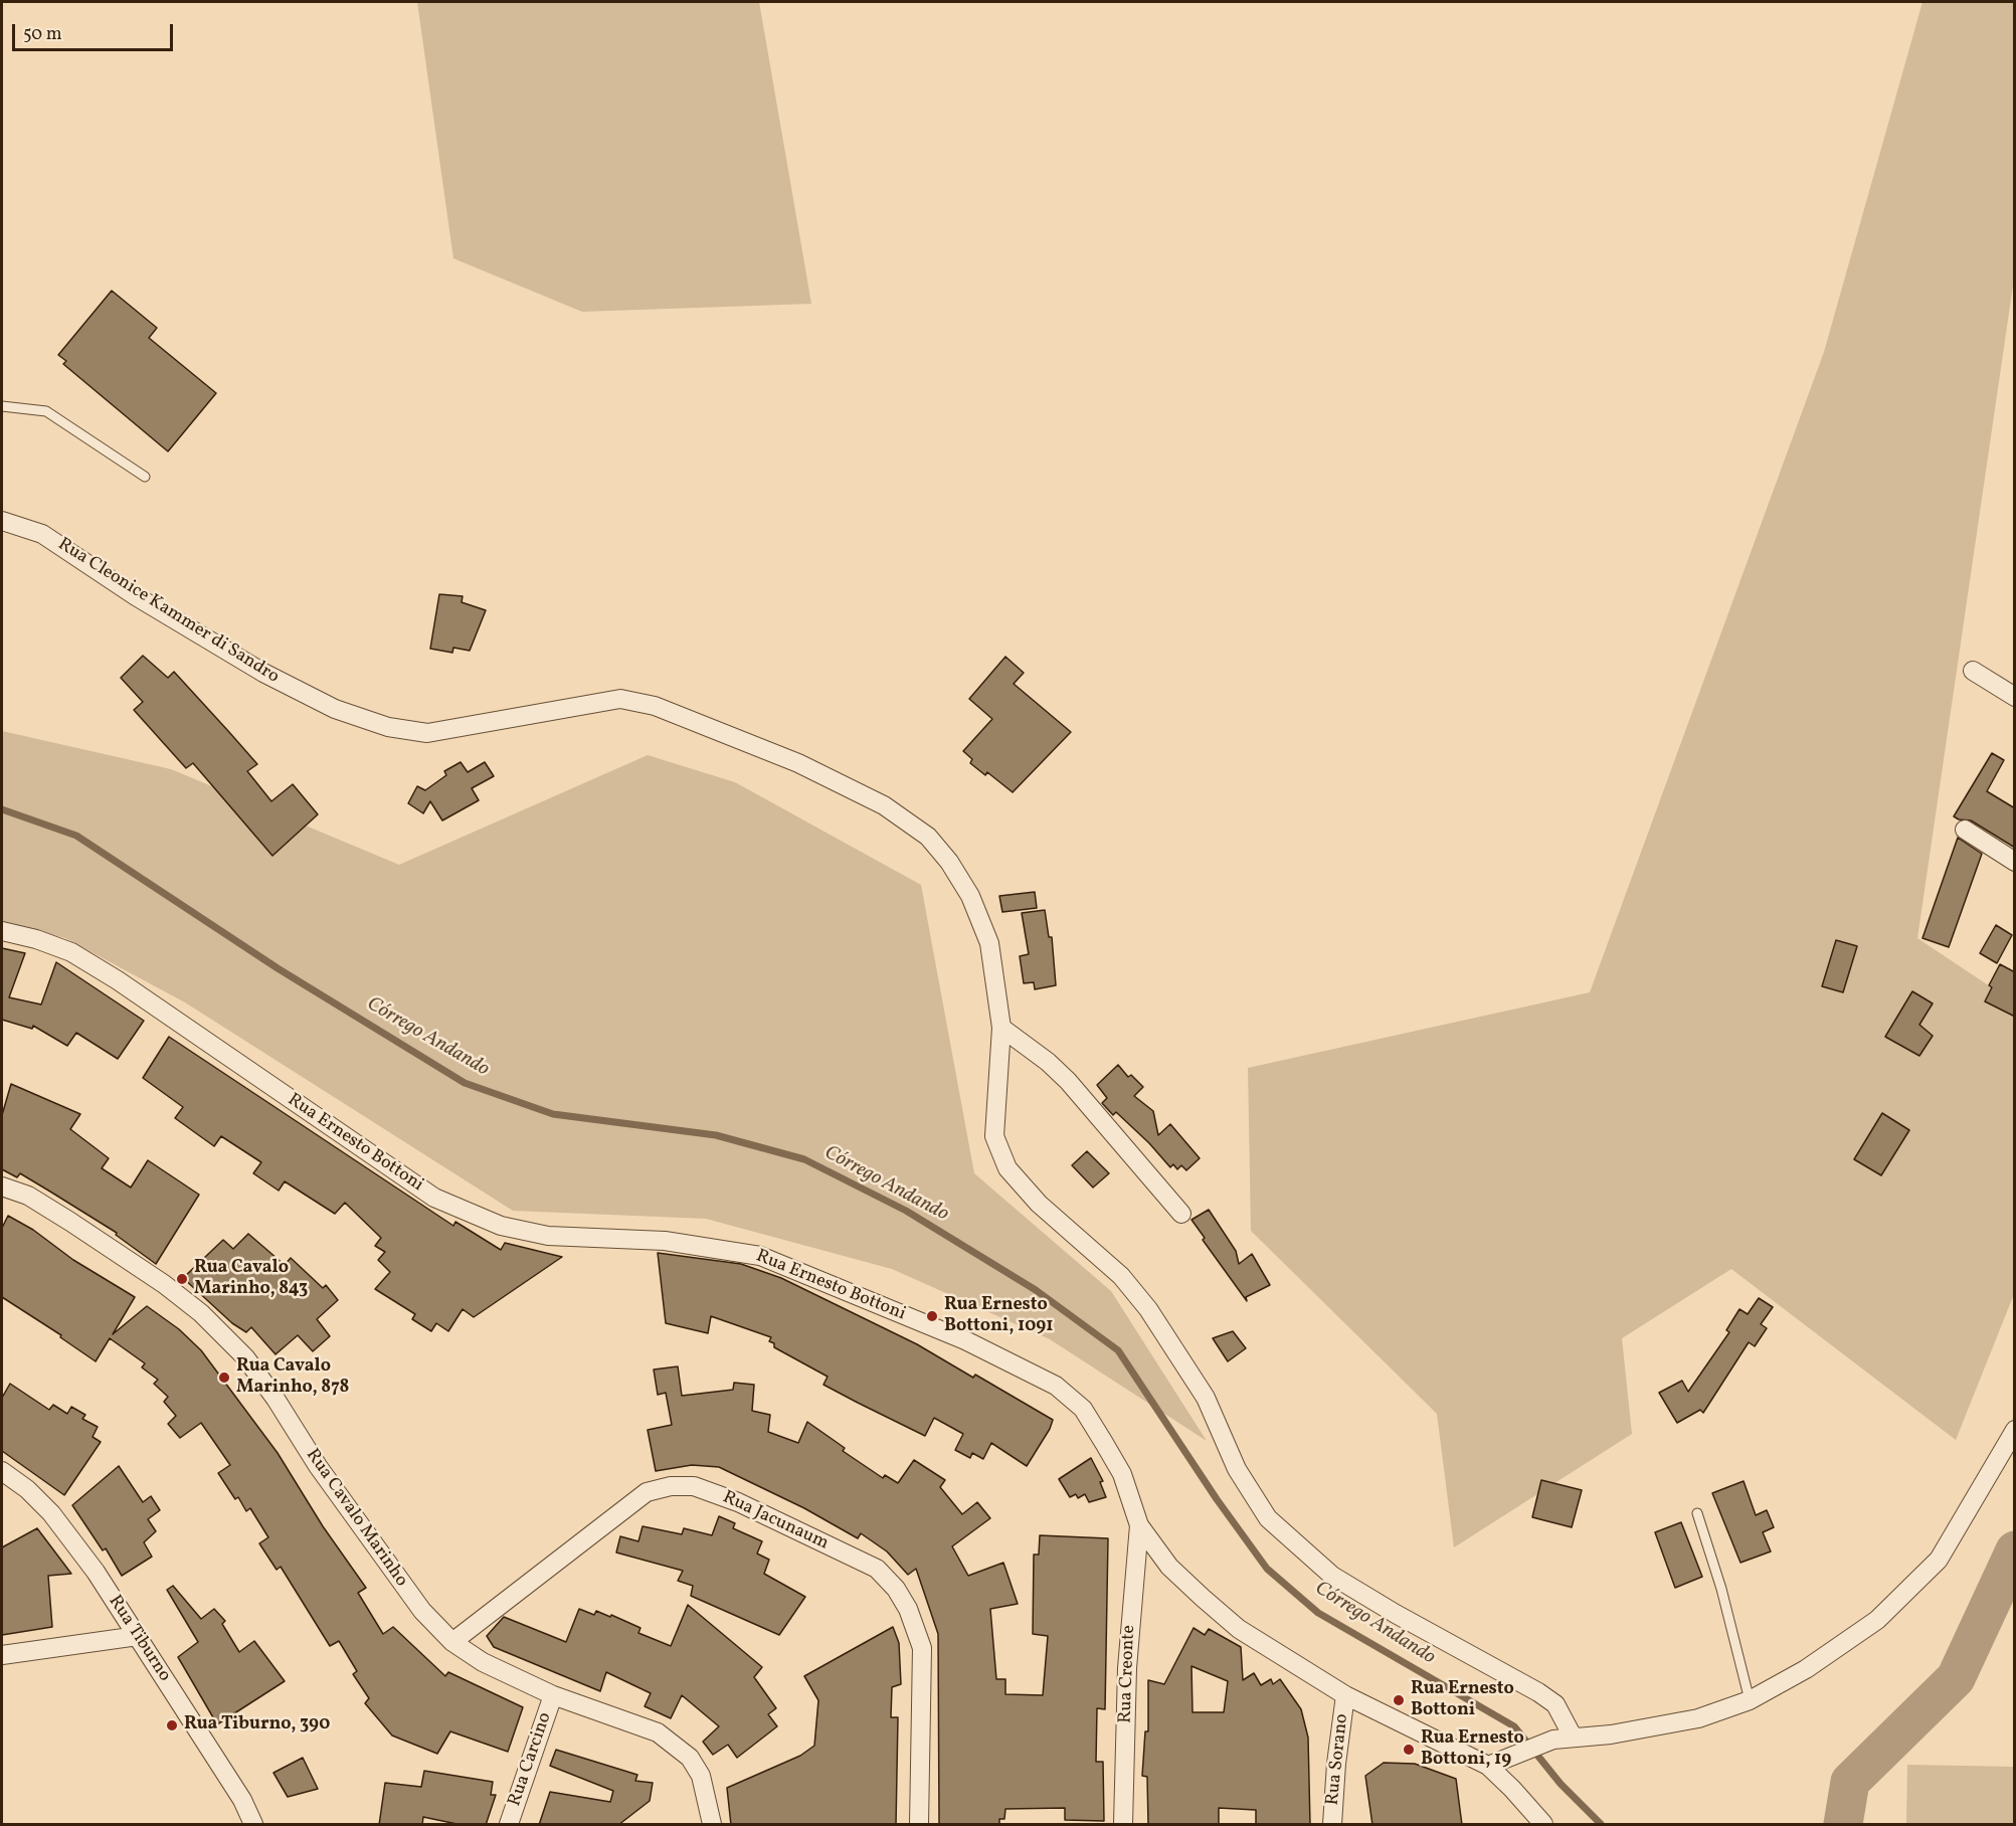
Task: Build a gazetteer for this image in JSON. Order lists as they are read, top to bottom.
{
  "streets": {
    "street": [
      "Rua Cleonice Kammer di Sandro",
      "Rua Ernesto Bottoni",
      "Rua Cavalo Marinho",
      "Rua Jacunaum",
      "Rua Tiburno",
      "Rua Creonte",
      "Rua Carcino",
      "Rua Sorano"
    ]
  },
  "crossings": [
    ["Rua Ernesto Bottoni", "Rua Creonte"],
    ["Rua Ernesto Bottoni", "Rua Sorano"],
    ["Rua Cavalo Marinho", "Rua Jacunaum"],
    ["Rua Cavalo Marinho", "Rua Carcino"]
  ],
  "water": ["Córrego Andando"],
  "places": [
    "Rua Cavalo Marinho, 843",
    "Rua Ernesto Bottoni, 1091",
    "Rua Cavalo Marinho, 878",
    "Rua Ernesto Bottoni",
    "Rua Tiburno, 390",
    "Rua Ernesto Bottoni, 19"
  ],
  "scale_bar": "50 m"
}
